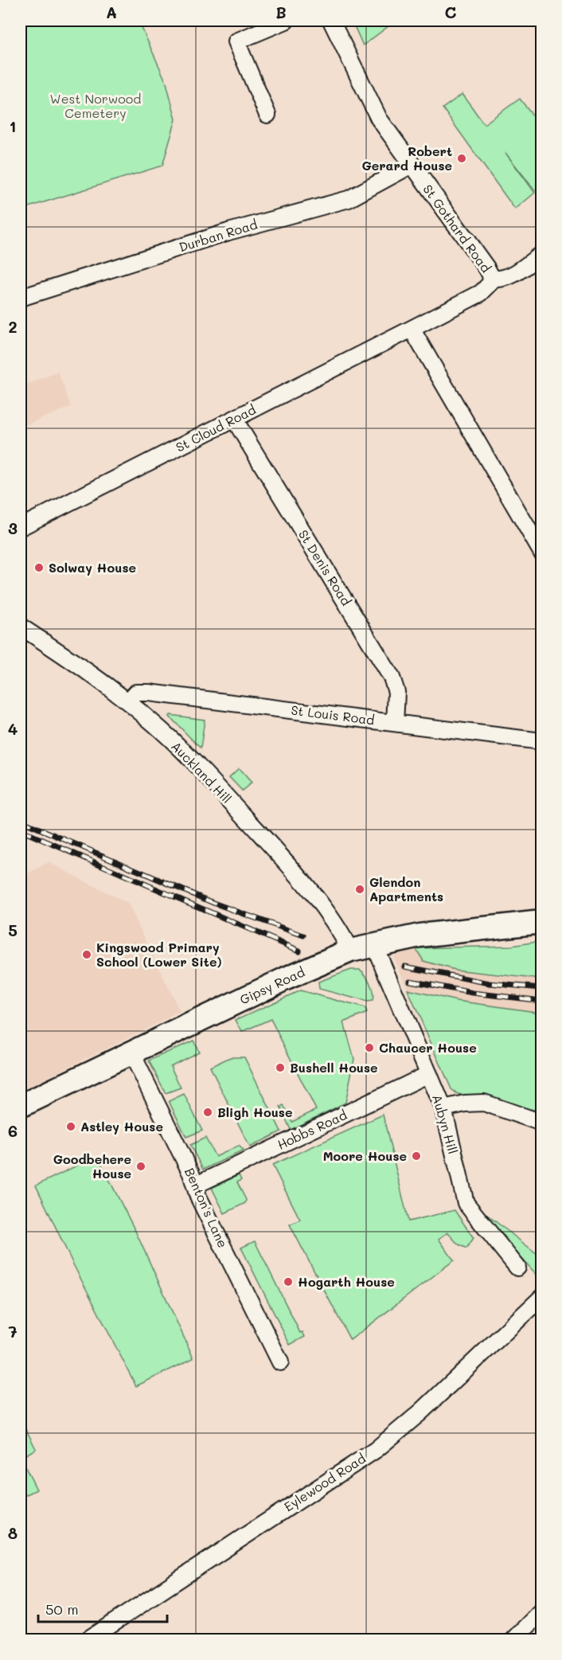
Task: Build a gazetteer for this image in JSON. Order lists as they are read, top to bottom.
{
  "streets": {
    "street": [
      "St Gothard Road",
      "Durban Road",
      "St Cloud Road",
      "St Denis Road",
      "St Louis Road",
      "Auckland Hill",
      "Gipsy Road",
      "Aubyn Hill",
      "Hobbs Road",
      "Benton's Lane",
      "Eylewood Road"
    ]
  },
  "crossings": [
    ["St Gothard Road", "Durban Road"],
    ["St Gothard Road", "St Cloud Road"],
    ["St Cloud Road", "St Denis Road"],
    ["St Denis Road", "St Louis Road"],
    ["St Louis Road", "Auckland Hill"],
    ["Auckland Hill", "Gipsy Road"],
    ["Gipsy Road", "Aubyn Hill"],
    ["Gipsy Road", "Benton's Lane"],
    ["Aubyn Hill", "Hobbs Road"],
    ["Hobbs Road", "Benton's Lane"]
  ],
  "parks": ["West Norwood Cemetery"],
  "places": [
    "Robert Gerard House",
    "Solway House",
    "Glendon Apartments",
    "Kingswood Primary School (Lower Site)",
    "Chaucer House",
    "Bushell House",
    "Bligh House",
    "Astley House",
    "Moore House",
    "Goodbehere House",
    "Hogarth House"
  ],
  "scale_bar": "50 m",
  "grid": {
    "columns": ["A", "B", "C"],
    "rows": [
      "1",
      "2",
      "3",
      "4",
      "5",
      "6",
      "7",
      "8"
    ]
  }
}
